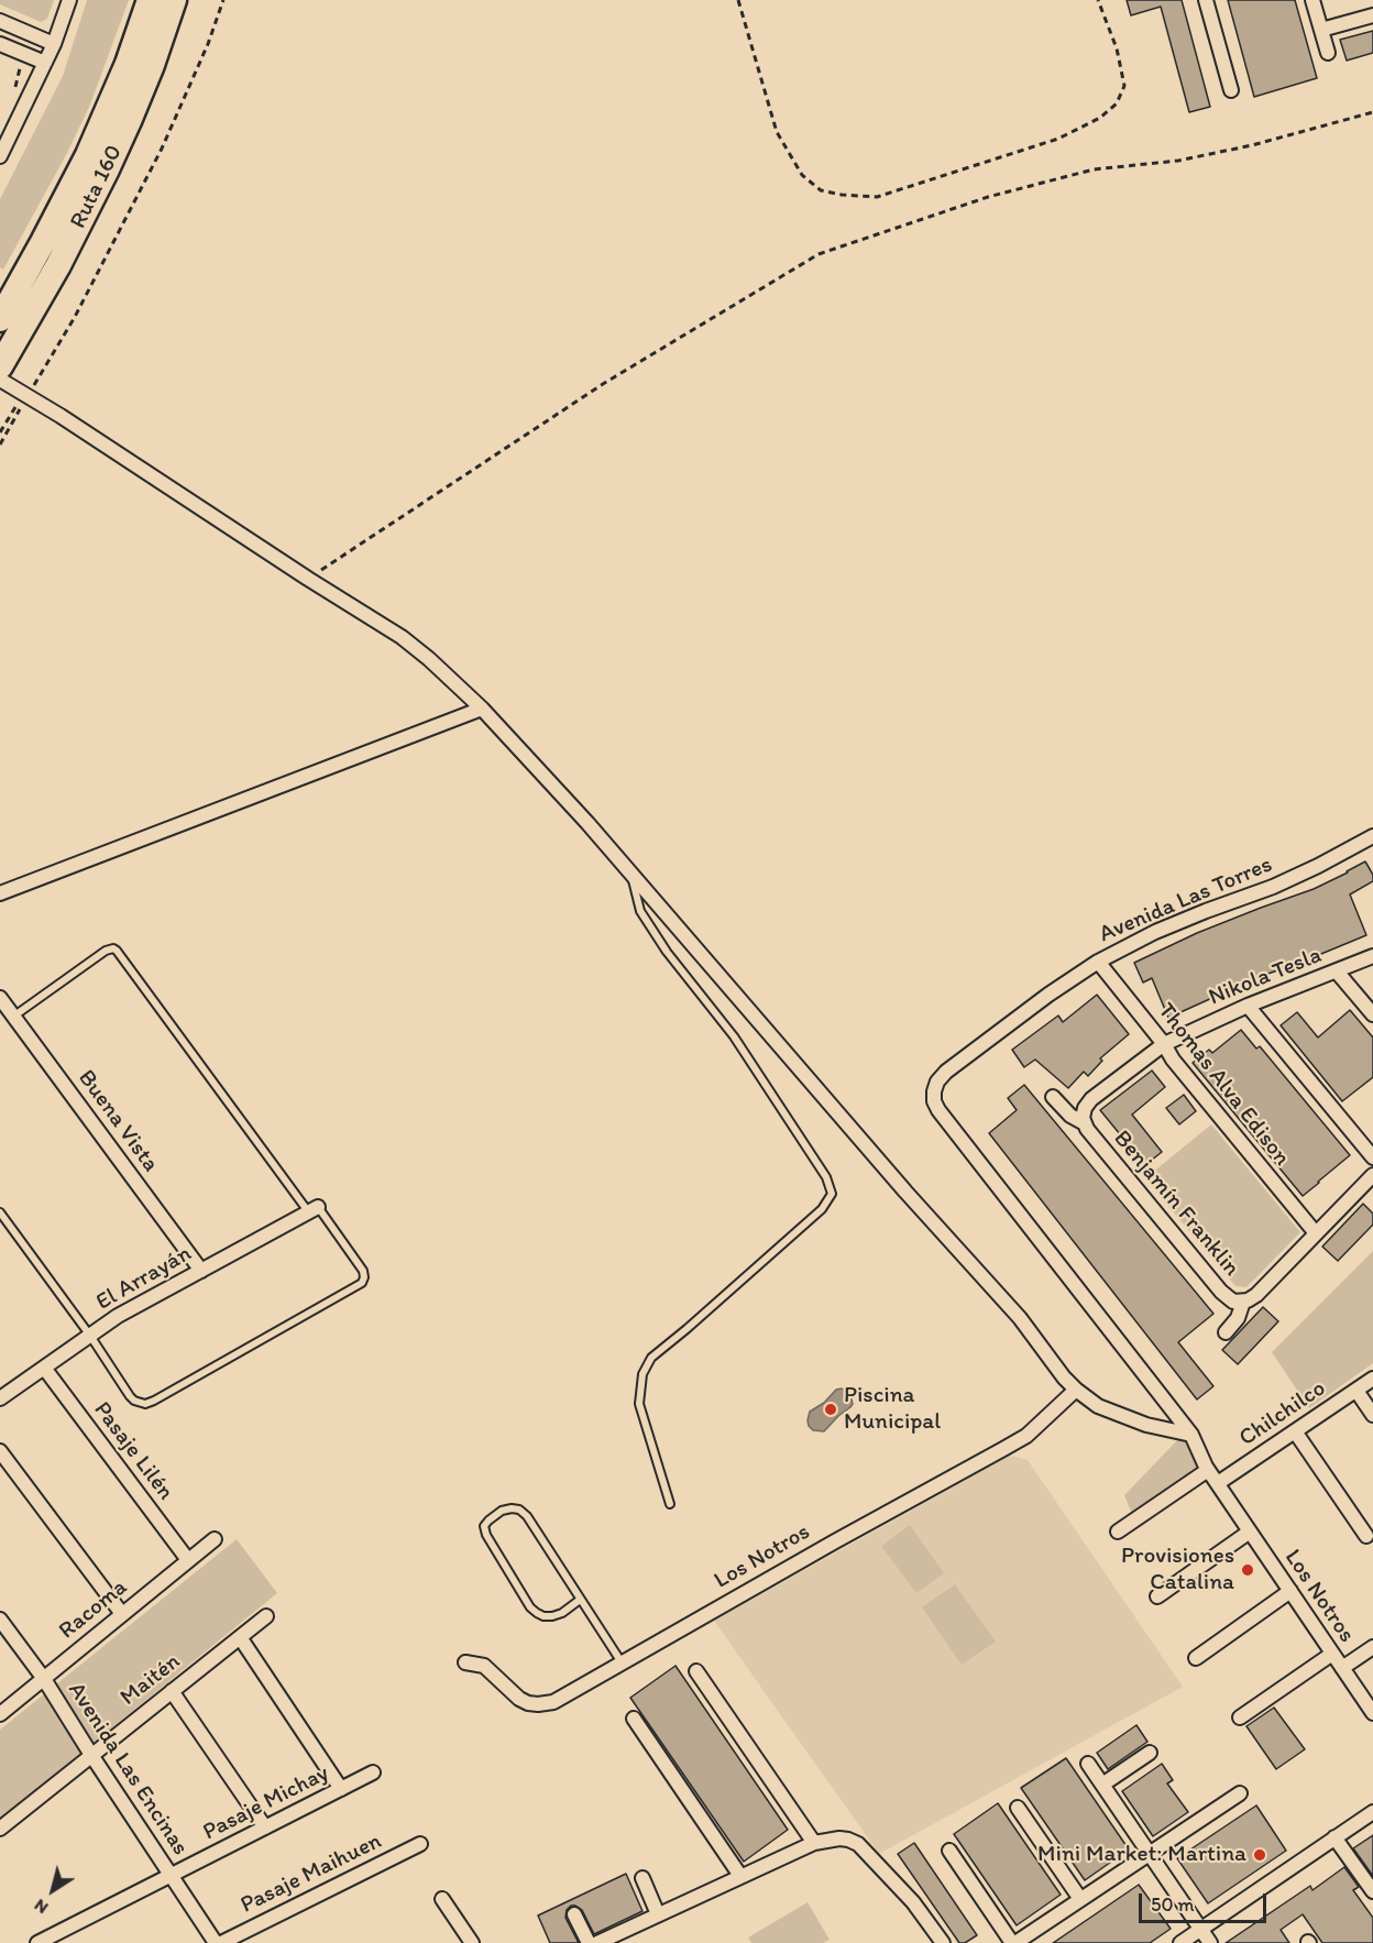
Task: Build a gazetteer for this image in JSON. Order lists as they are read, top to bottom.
{
  "streets": {
    "highway": ["Ruta 160"],
    "street": [
      "Avenida Las Torres",
      "Nikola Tesla",
      "Thomas Alva Edison",
      "Buena Vista",
      "Benjamín Franklin",
      "El Arrayán",
      "Chilchilco",
      "Pasaje Lilén",
      "Los Notros",
      "Racoma",
      "Maitén",
      "Avenida Las Encinas",
      "Pasaje Michay",
      "Pasaje Maihuen"
    ]
  },
  "crossings": [
    ["Avenida Las Torres", "Thomas Alva Edison"],
    ["Avenida Las Torres", "Los Notros"],
    ["Nikola Tesla", "Thomas Alva Edison"],
    ["Nikola Tesla", "Benjamín Franklin"],
    ["Buena Vista", "El Arrayán"],
    ["El Arrayán", "Pasaje Lilén"],
    ["Chilchilco", "Los Notros"],
    ["Pasaje Lilén", "Racoma"],
    ["Racoma", "Avenida Las Encinas"],
    ["Maitén", "Avenida Las Encinas"],
    ["Avenida Las Encinas", "Pasaje Michay"]
  ],
  "places": ["Piscina Municipal", "Provisiones Catalina", "Mini Market: Martina"],
  "scale_bar": "50 m",
  "north": "bottom left"
}
